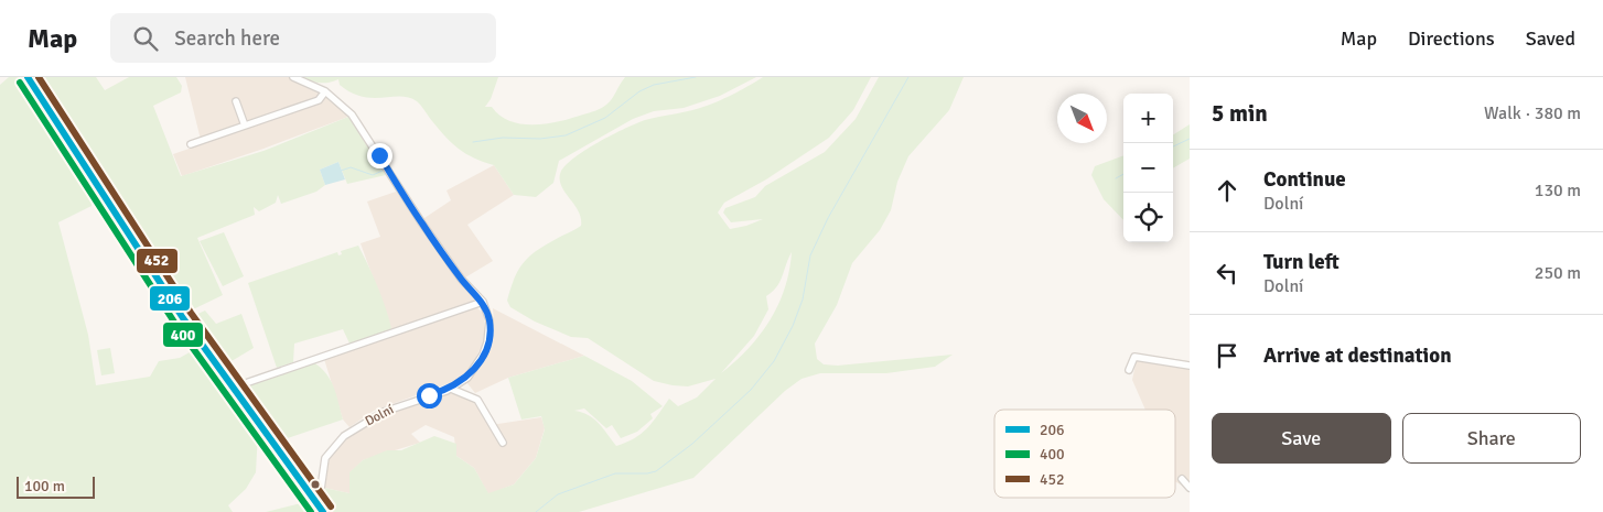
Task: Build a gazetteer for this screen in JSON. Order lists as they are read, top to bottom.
{
  "streets": {
    "street": ["Dolní"]
  },
  "lines": ["transit line 206", "transit line 452", "transit line 400"],
  "legend": ["206", "400", "452"],
  "scale_bar": "100 m",
  "north": "bottom right",
  "page": {
    "header": "Map",
    "search": "Search here",
    "nav": ["Map", "Directions", "Saved"],
    "heading": ["5 min", "Walk · 380 m"],
    "map_buttons": ["+", "−"],
    "list": [
      ["Continue", "Dolní", "130 m"],
      ["Turn left", "Dolní", "250 m"],
      "Arrive at destination"
    ],
    "buttons": ["Save", "Share"],
    "scale": "100 m"
  }
}
